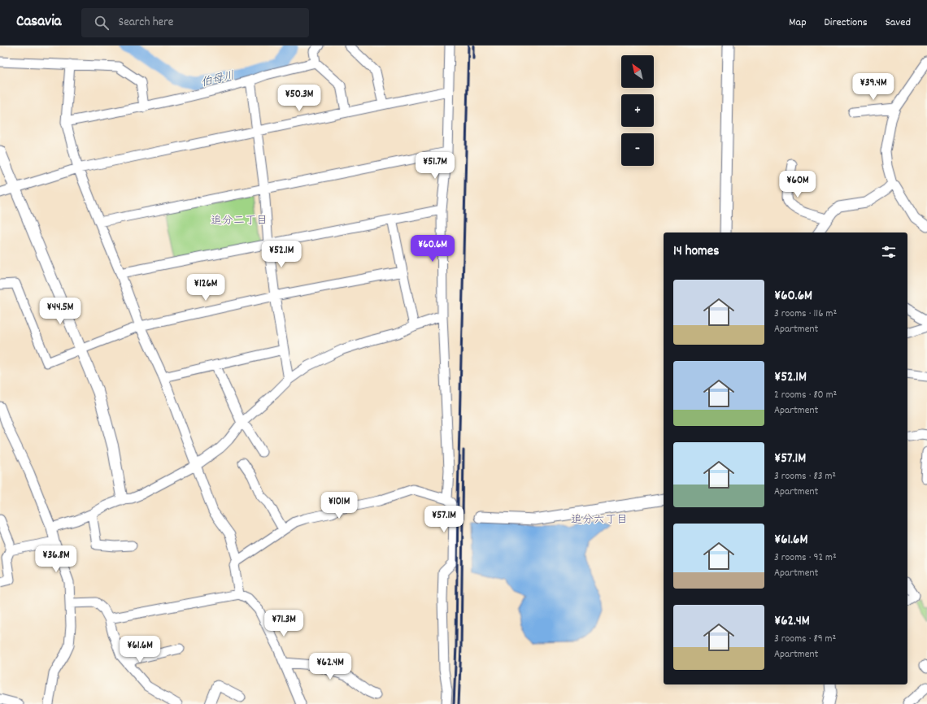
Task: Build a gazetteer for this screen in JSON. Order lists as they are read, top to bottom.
{
  "districts": ["追分二丁目", "追分六丁目"],
  "water": ["伯母川"],
  "north": "top left",
  "page": {
    "header": "Casavia",
    "search": "Search here",
    "nav": ["Map", "Directions", "Saved"],
    "map_buttons": ["+", "−"],
    "price": [
      "¥39.4M",
      "¥50.3M",
      "¥51.7M",
      "¥60M",
      "¥60.6M",
      "¥52.1M",
      "¥126M",
      "¥44.5M",
      "¥101M",
      "¥57.1M",
      "¥36.8M",
      "¥71.3M",
      "¥61.6M",
      "¥62.4M"
    ],
    "heading": "14 homes",
    "list": [
      {
        "name": "¥60.6M",
        "note": "3 rooms · 116 m² · Apartment"
      },
      {
        "name": "¥52.1M",
        "note": "2 rooms · 80 m² · Apartment"
      },
      {
        "name": "¥57.1M",
        "note": "3 rooms · 83 m² · Apartment"
      },
      {
        "name": "¥61.6M",
        "note": "3 rooms · 92 m² · Apartment"
      },
      {
        "name": "¥62.4M",
        "note": "3 rooms · 89 m² · Apartment"
      }
    ]
  }
}
